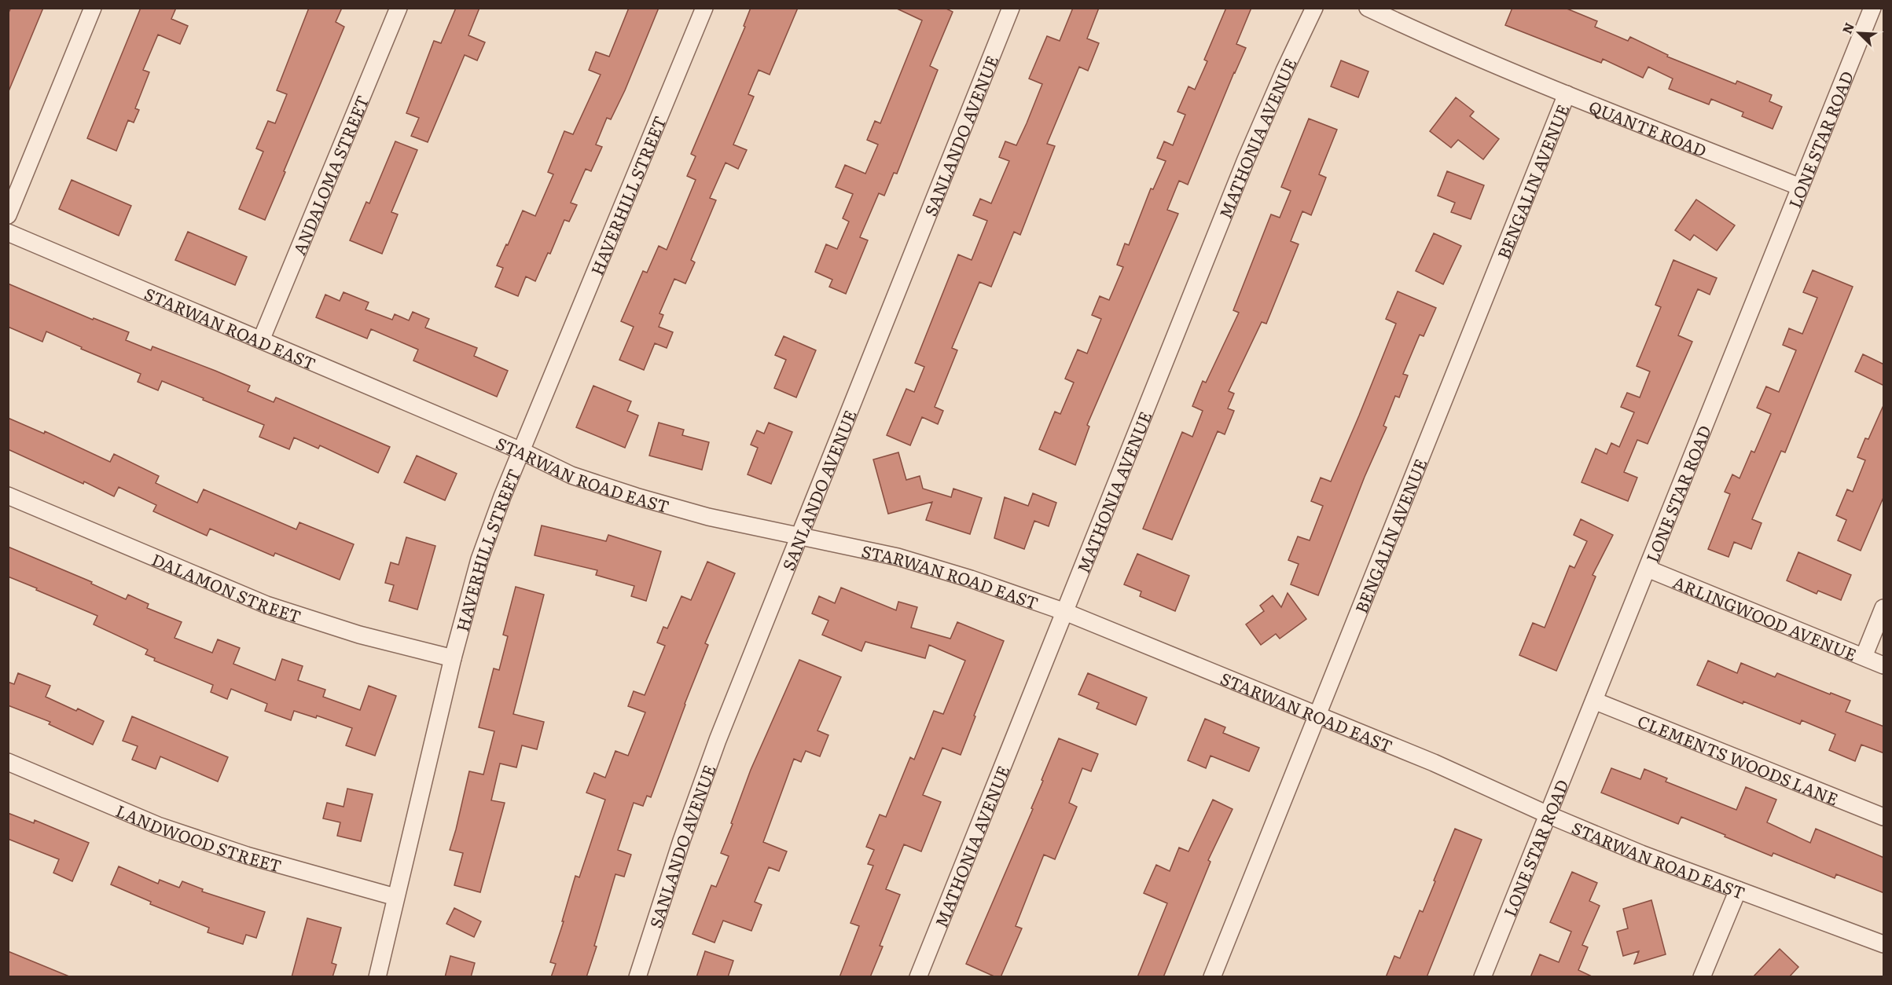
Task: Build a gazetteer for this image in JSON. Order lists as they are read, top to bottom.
{
  "streets": {
    "street": [
      "QUANTE ROAD",
      "SANLANDO AVENUE",
      "MATHONIA AVENUE",
      "LONE STAR ROAD",
      "ANDALOMA STREET",
      "BENGALIN AVENUE",
      "HAVERHILL STREET",
      "STARWAN ROAD EAST",
      "DALAMON STREET",
      "ARLINGWOOD AVENUE",
      "CLEMENTS WOODS LANE",
      "LANDWOOD STREET"
    ]
  },
  "crossings": [
    ["QUANTE ROAD", "LONE STAR ROAD"],
    ["QUANTE ROAD", "BENGALIN AVENUE"],
    ["SANLANDO AVENUE", "STARWAN ROAD EAST"],
    ["MATHONIA AVENUE", "STARWAN ROAD EAST"],
    ["LONE STAR ROAD", "STARWAN ROAD EAST"],
    ["LONE STAR ROAD", "ARLINGWOOD AVENUE"],
    ["LONE STAR ROAD", "CLEMENTS WOODS LANE"],
    ["ANDALOMA STREET", "STARWAN ROAD EAST"],
    ["BENGALIN AVENUE", "STARWAN ROAD EAST"],
    ["HAVERHILL STREET", "STARWAN ROAD EAST"],
    ["HAVERHILL STREET", "DALAMON STREET"],
    ["HAVERHILL STREET", "LANDWOOD STREET"]
  ],
  "north": "top left"
}
